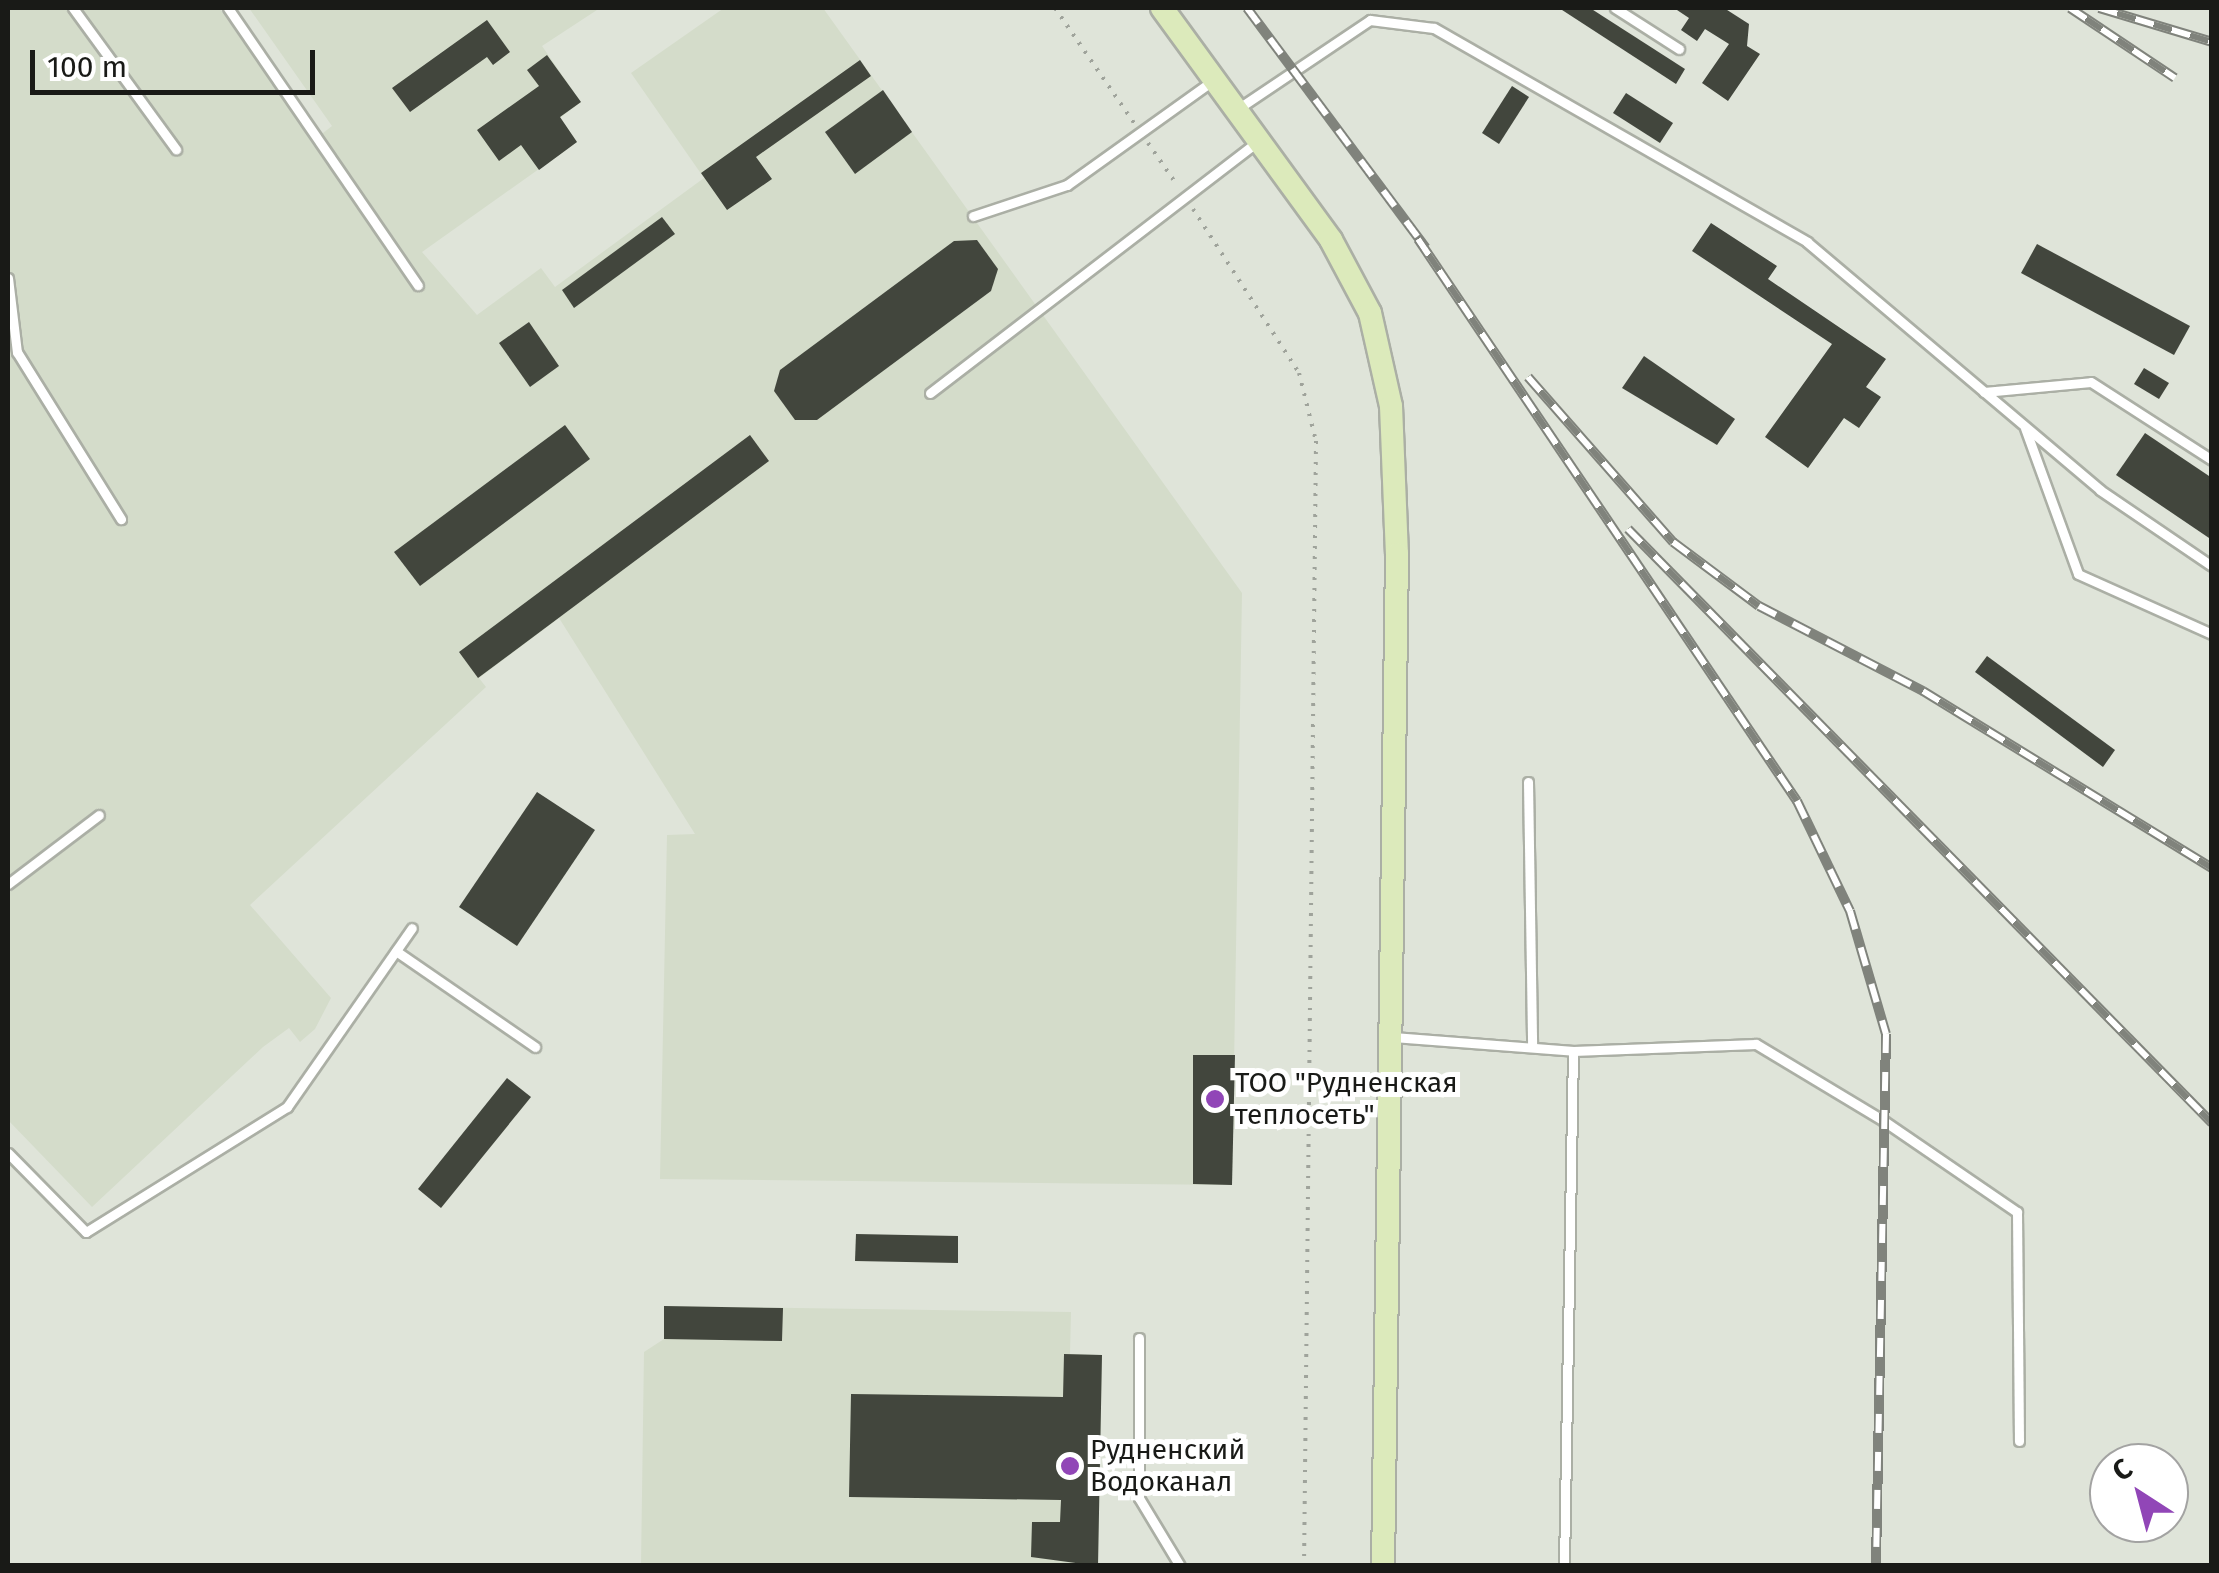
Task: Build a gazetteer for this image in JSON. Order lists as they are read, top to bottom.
{
  "places": ["ТОО \"Рудненская теплосеть\"", "Рудненский Водоканал"],
  "scale_bar": "100 m",
  "north": "top left"
}
